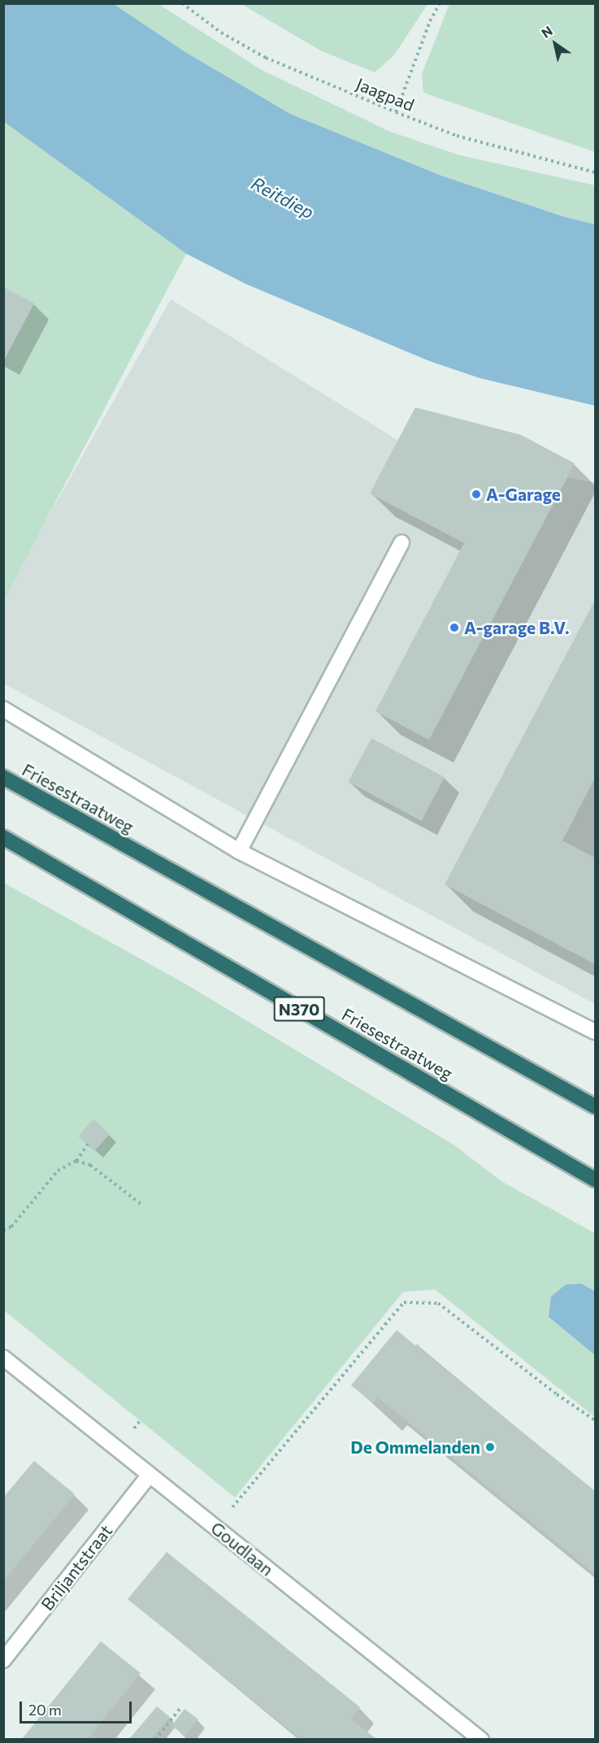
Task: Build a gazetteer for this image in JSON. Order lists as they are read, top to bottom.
{
  "streets": {
    "highway": ["Friesestraatweg", "N370"],
    "street": ["Goudlaan", "Briljantstraat"],
    "path": ["Jaagpad"]
  },
  "crossings": [
    ["Goudlaan", "Briljantstraat"]
  ],
  "water": ["Reitdiep"],
  "places": ["A-Garage", "A-garage B.V.", "De Ommelanden"],
  "scale_bar": "20 m",
  "north": "top left"
}
